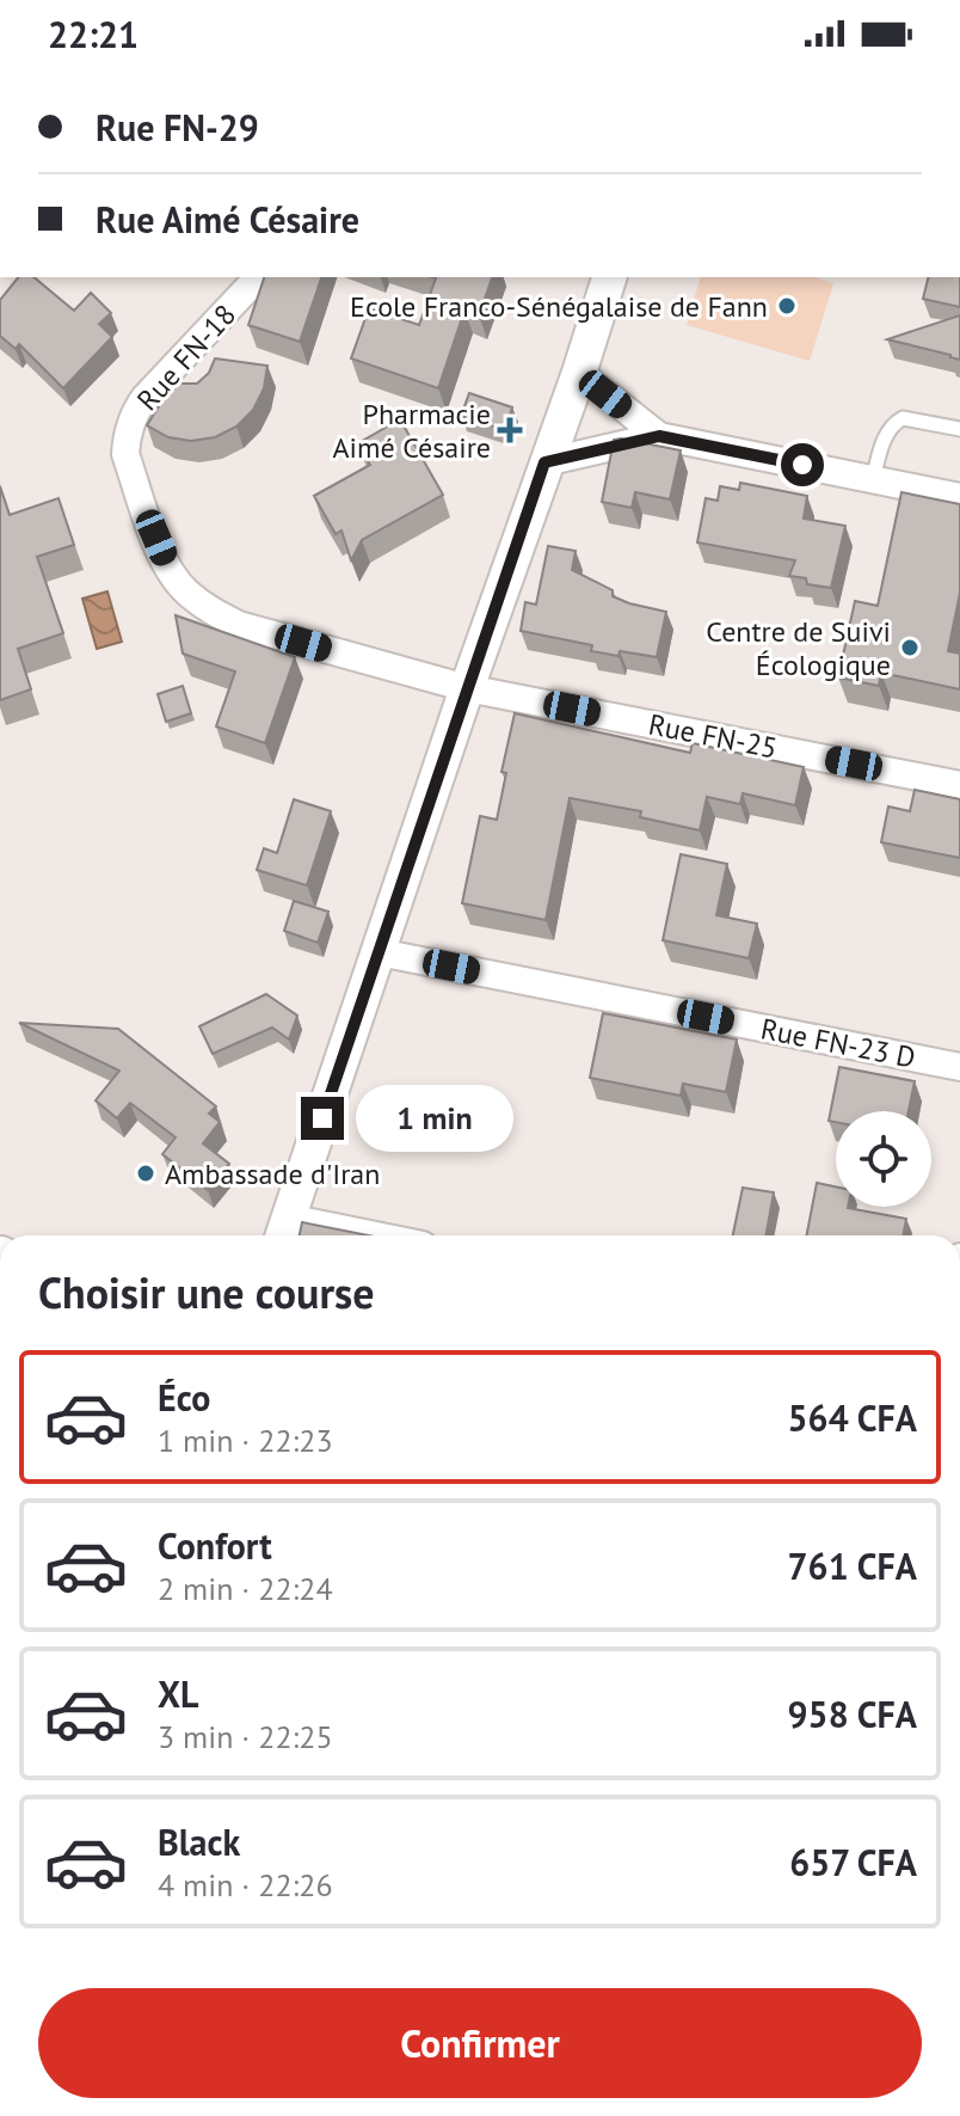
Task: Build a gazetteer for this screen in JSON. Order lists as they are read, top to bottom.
{
  "streets": {
    "street": ["Rue FN-18", "Rue FN-25", "Rue FN-23 D"]
  },
  "crossings": [
    ["Rue FN-18", "Rue FN-25"]
  ],
  "places": {
    "other": ["Ecole Franco-Sénégalaise de Fann", "Centre de Suivi Écologique", "Ambassade d'Iran"],
    "health": ["Pharmacie Aimé Césaire"]
  },
  "page": {
    "status": "22:21",
    "banner": ["Rue FN-29", "Rue Aimé Césaire"],
    "bubble": "1 min",
    "heading": "Choisir une course",
    "list": [
      {
        "name": "Éco",
        "note": "1 min · 22:23",
        "value": "564 CFA"
      },
      {
        "name": "Confort",
        "note": "2 min · 22:24",
        "value": "761 CFA"
      },
      {
        "name": "XL",
        "note": "3 min · 22:25",
        "value": "958 CFA"
      },
      {
        "name": "Black",
        "note": "4 min · 22:26",
        "value": "657 CFA"
      }
    ],
    "buttons": "Confirmer"
  }
}
